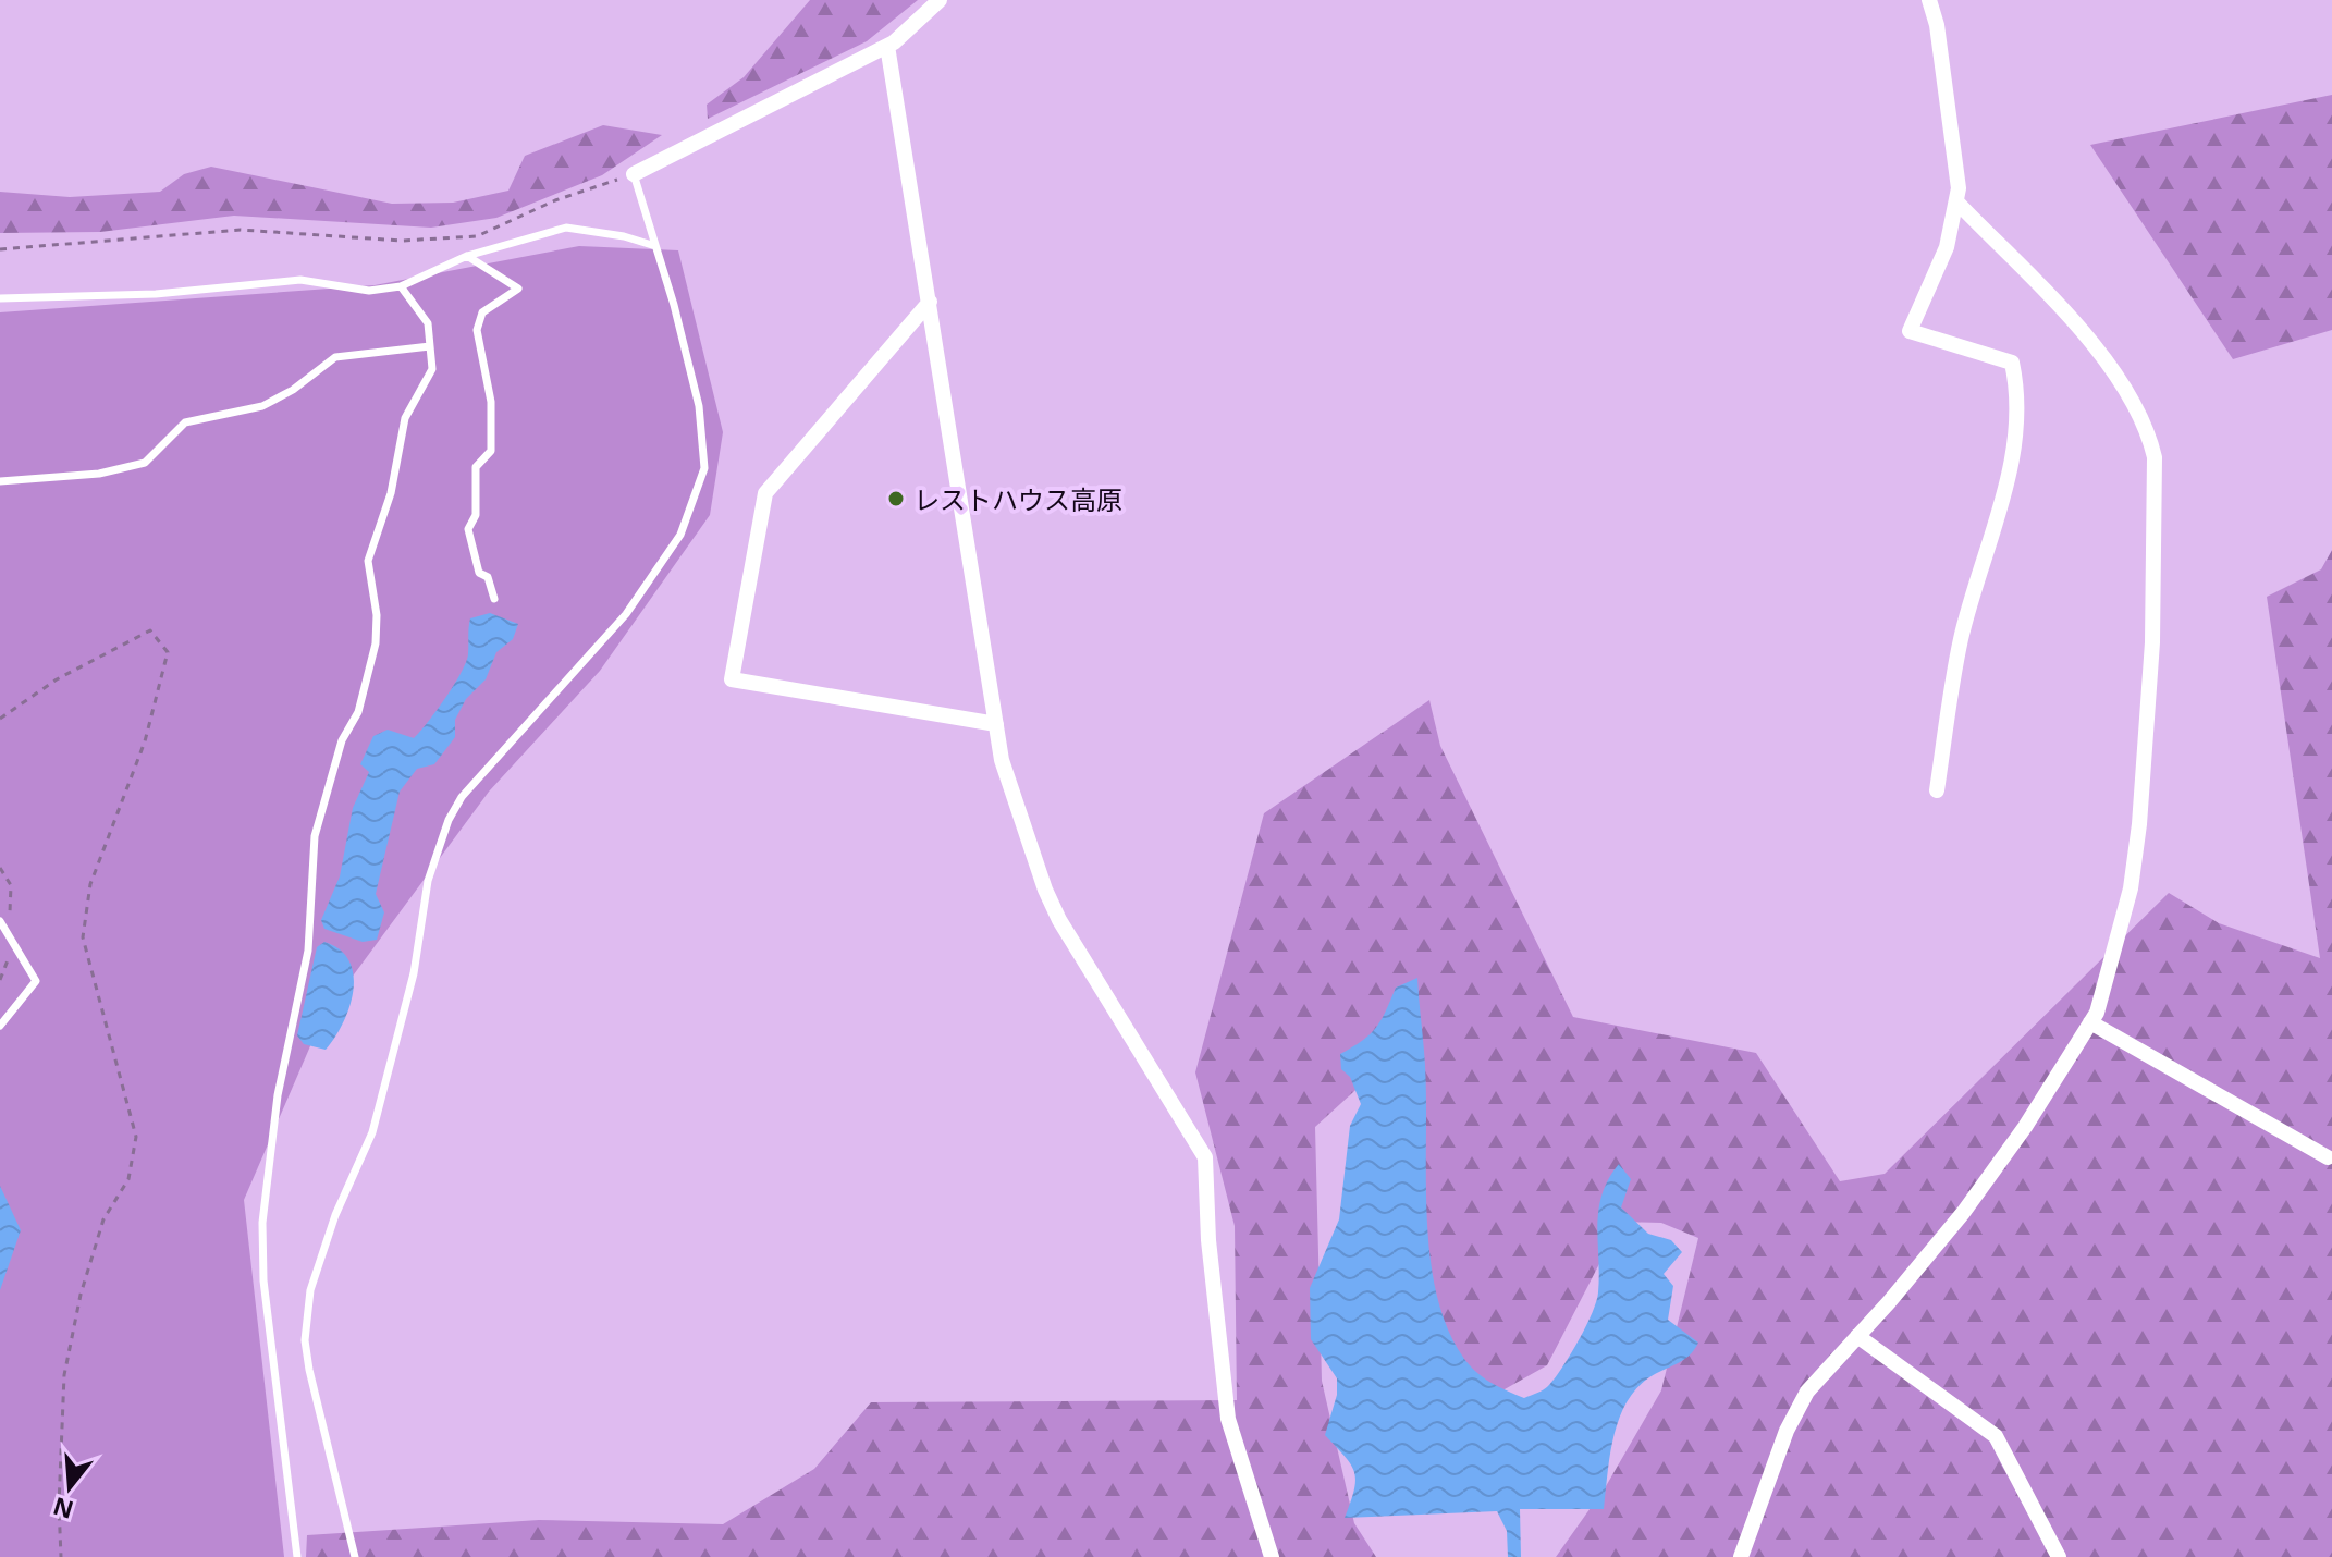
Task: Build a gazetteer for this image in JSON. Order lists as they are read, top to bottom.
{
  "places": ["レストハウス高原"],
  "north": "bottom"
}
